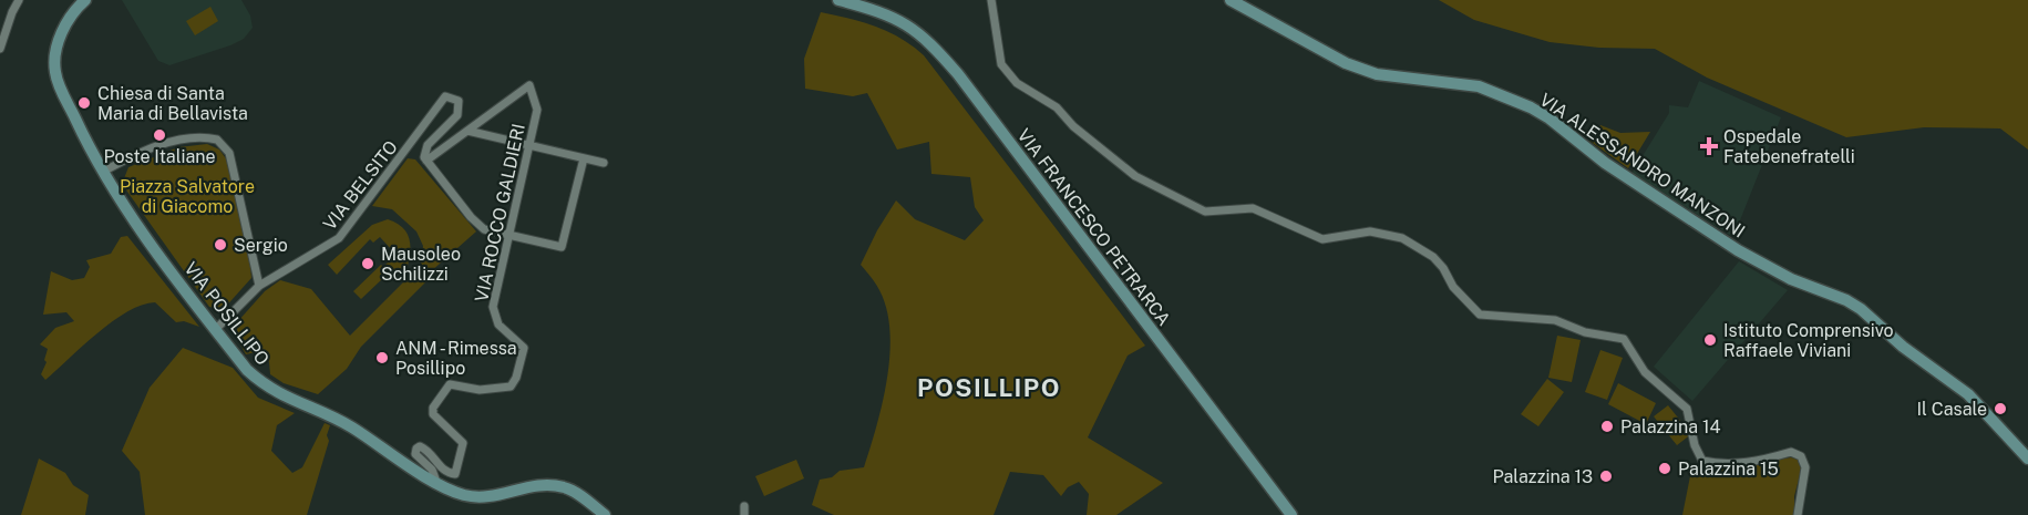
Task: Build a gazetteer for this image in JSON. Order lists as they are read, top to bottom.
{
  "streets": {
    "street": [
      "VIA ALESSANDRO MANZONI",
      "VIA BELSITO",
      "VIA ROCCO GALDIERI",
      "VIA FRANCESCO PETRARCA",
      "VIA POSILLIPO"
    ]
  },
  "crossings": [
    ["VIA BELSITO", "VIA POSILLIPO"],
    ["VIA ROCCO GALDIERI", "VIA POSILLIPO"]
  ],
  "districts": ["POSILLIPO"],
  "parks": ["Piazza Salvatore di Giacomo"],
  "places": {
    "other": [
      "Chiesa di Santa Maria di Bellavista",
      "Poste Italiane",
      "Sergio",
      "Mausoleo Schilizzi",
      "Istituto Comprensivo Raffaele Viviani",
      "ANM - Rimessa Posillipo",
      "Il Casale",
      "Palazzina 14",
      "Palazzina 15",
      "Palazzina 13"
    ],
    "health": ["Ospedale Fatebenefratelli"]
  }
}
